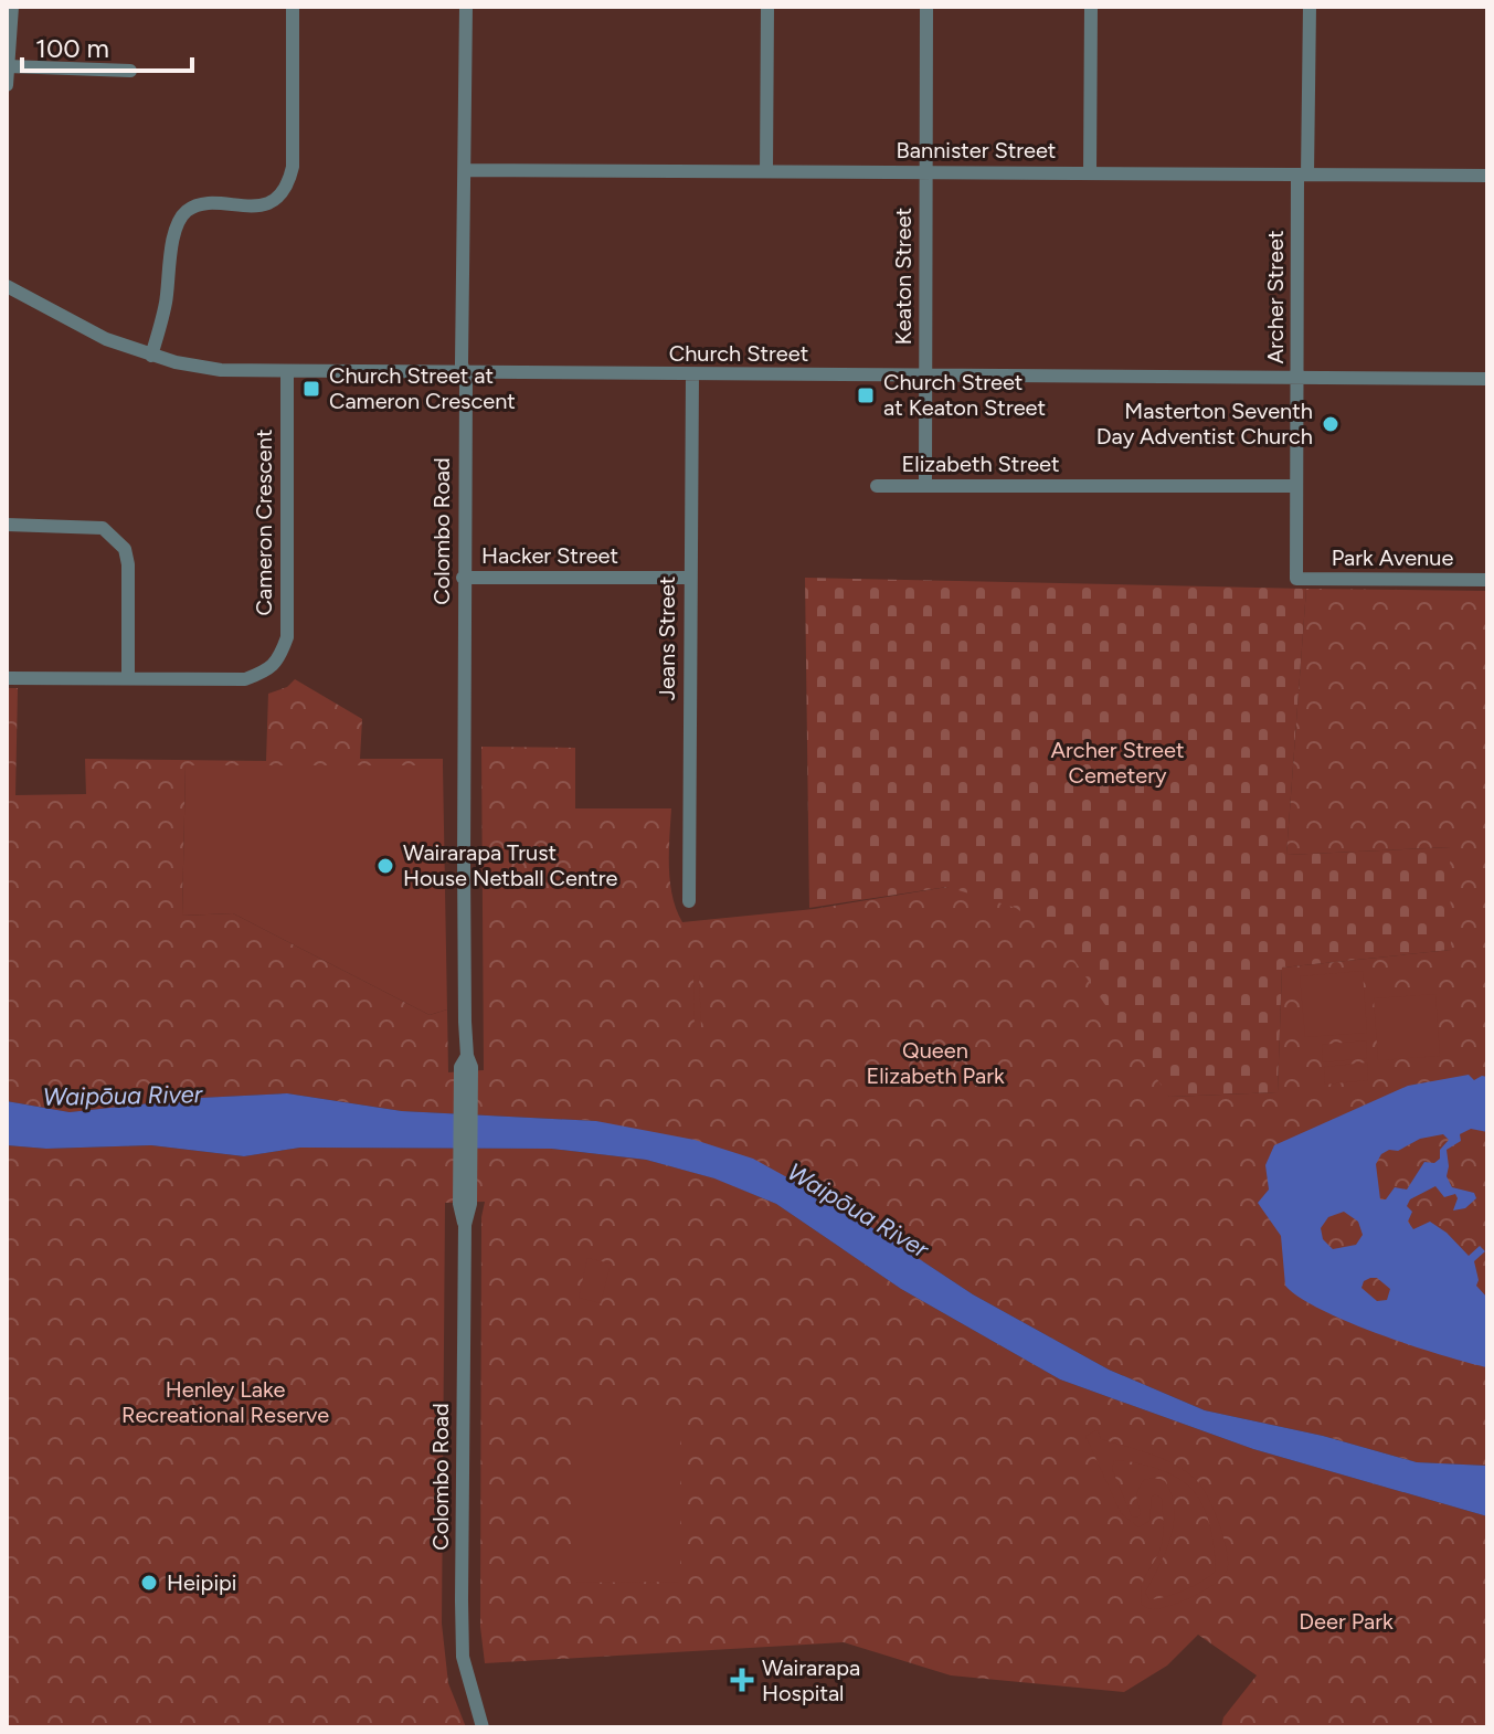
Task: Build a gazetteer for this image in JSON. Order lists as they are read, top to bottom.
{
  "streets": {
    "street": [
      "Bannister Street",
      "Keaton Street",
      "Archer Street",
      "Church Street",
      "Elizabeth Street",
      "Cameron Crescent",
      "Colombo Road",
      "Hacker Street",
      "Park Avenue",
      "Jeans Street"
    ]
  },
  "crossings": [
    ["Bannister Street", "Keaton Street"],
    ["Bannister Street", "Archer Street"],
    ["Bannister Street", "Colombo Road"],
    ["Keaton Street", "Church Street"],
    ["Keaton Street", "Elizabeth Street"],
    ["Archer Street", "Church Street"],
    ["Archer Street", "Elizabeth Street"],
    ["Archer Street", "Park Avenue"],
    ["Church Street", "Cameron Crescent"],
    ["Church Street", "Colombo Road"],
    ["Church Street", "Jeans Street"],
    ["Colombo Road", "Hacker Street"],
    ["Hacker Street", "Jeans Street"]
  ],
  "water": ["Waipōua River"],
  "parks": [
    "Archer Street Cemetery",
    "Queen Elizabeth Park",
    "Henley Lake Recreational Reserve",
    "Deer Park"
  ],
  "places": {
    "transit": ["Church Street at Cameron Crescent", "Church Street at Keaton Street"],
    "other": ["Masterton Seventh Day Adventist Church", "Wairarapa Trust House Netball Centre", "Heipipi"],
    "health": ["Wairarapa Hospital"]
  },
  "scale_bar": "100 m"
}
